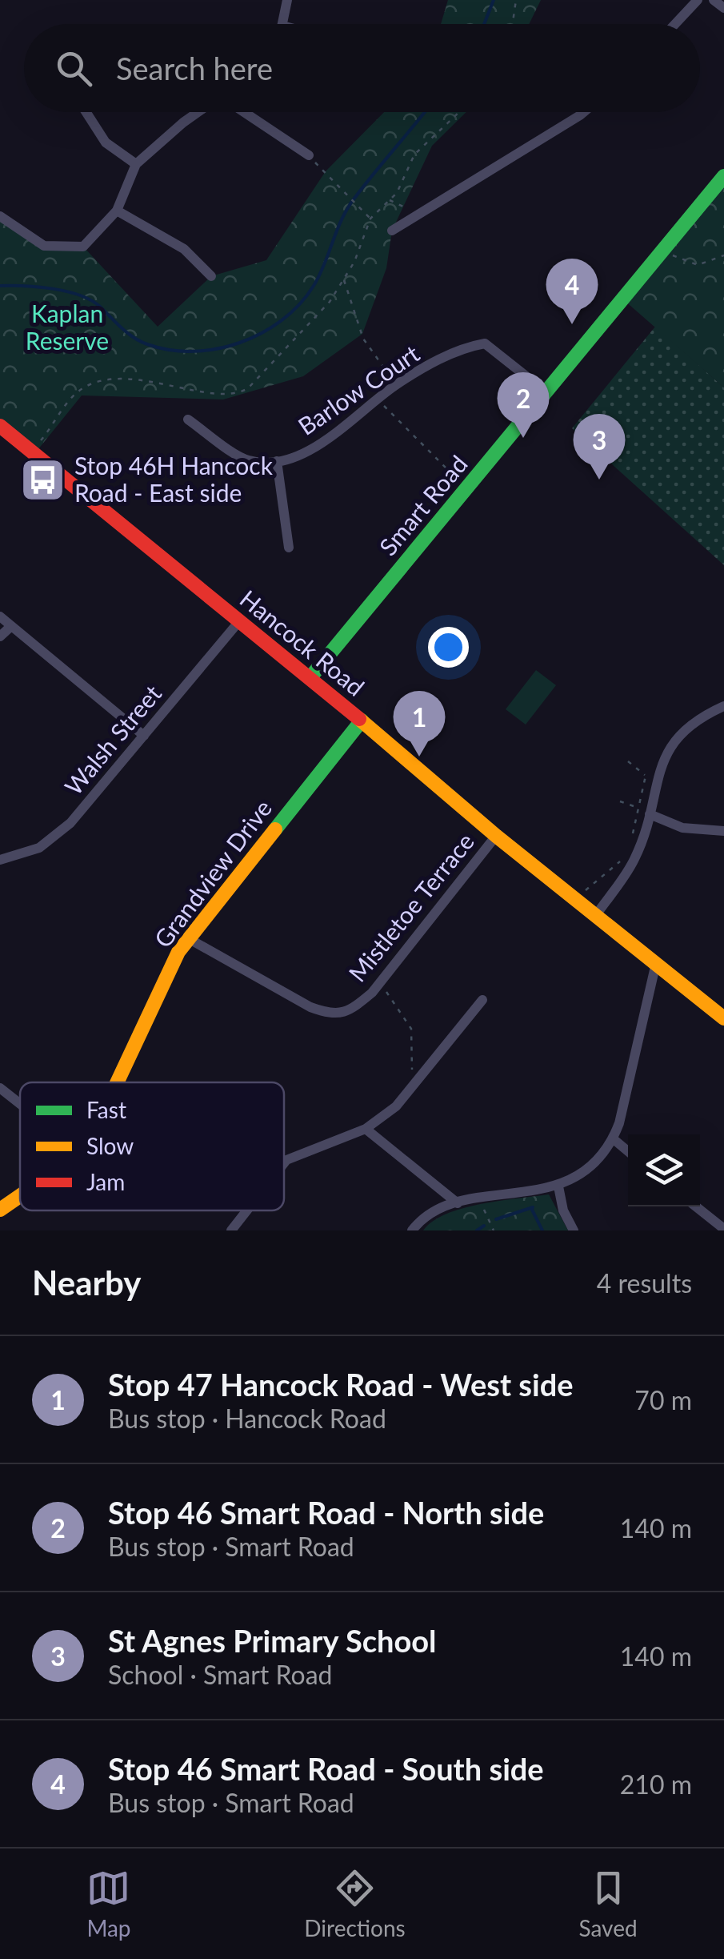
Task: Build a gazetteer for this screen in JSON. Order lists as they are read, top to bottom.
{
  "streets": {
    "main road": ["Smart Road", "Hancock Road", "Grandview Drive"],
    "street": ["Barlow Court", "Walsh Street", "Mistletoe Terrace"]
  },
  "crossings": [
    ["Barlow Court", "Smart Road"],
    ["Smart Road", "Hancock Road"],
    ["Hancock Road", "Walsh Street"],
    ["Hancock Road", "Grandview Drive"],
    ["Hancock Road", "Mistletoe Terrace"],
    ["Grandview Drive", "Mistletoe Terrace"]
  ],
  "parks": ["Kaplan Reserve"],
  "places": {
    "bus stop": ["Stop 46H Hancock Road - East side"]
  },
  "legend": ["Fast", "Slow", "Jam"],
  "page": {
    "search": "Search here",
    "pins": [
      "4",
      "2",
      "3",
      "1"
    ],
    "heading": ["Nearby", "4 results"],
    "list": [
      {
        "mark": "1",
        "name": "Stop 47 Hancock Road - West side",
        "note": "Bus stop · Hancock Road",
        "value": "70 m"
      },
      {
        "mark": "2",
        "name": "Stop 46 Smart Road - North side",
        "note": "Bus stop · Smart Road",
        "value": "140 m"
      },
      {
        "mark": "3",
        "name": "St Agnes Primary School",
        "note": "School · Smart Road",
        "value": "140 m"
      },
      {
        "mark": "4",
        "name": "Stop 46 Smart Road - South side",
        "note": "Bus stop · Smart Road",
        "value": "210 m"
      }
    ],
    "nav": ["Map", "Directions", "Saved"]
  }
}
